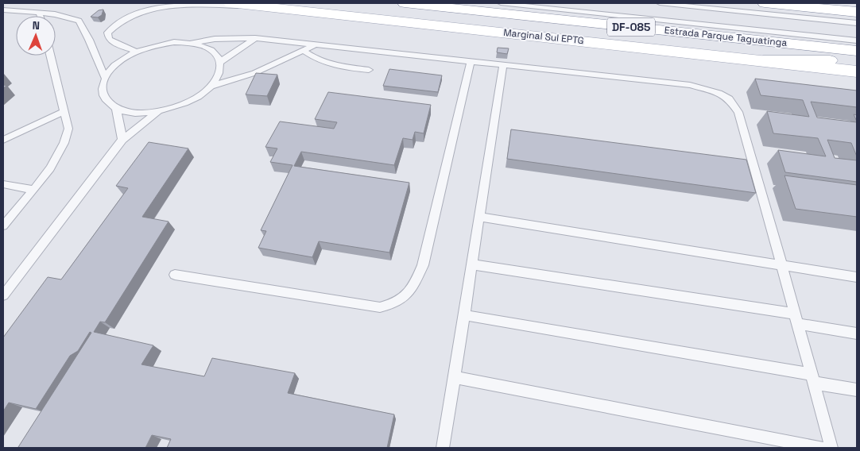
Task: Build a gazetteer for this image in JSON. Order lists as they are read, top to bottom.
{
  "streets": {
    "main road": ["DF-085", "Marginal Sul EPTG", "Estrada Parque Taguatinga"]
  },
  "north": "top"
}
